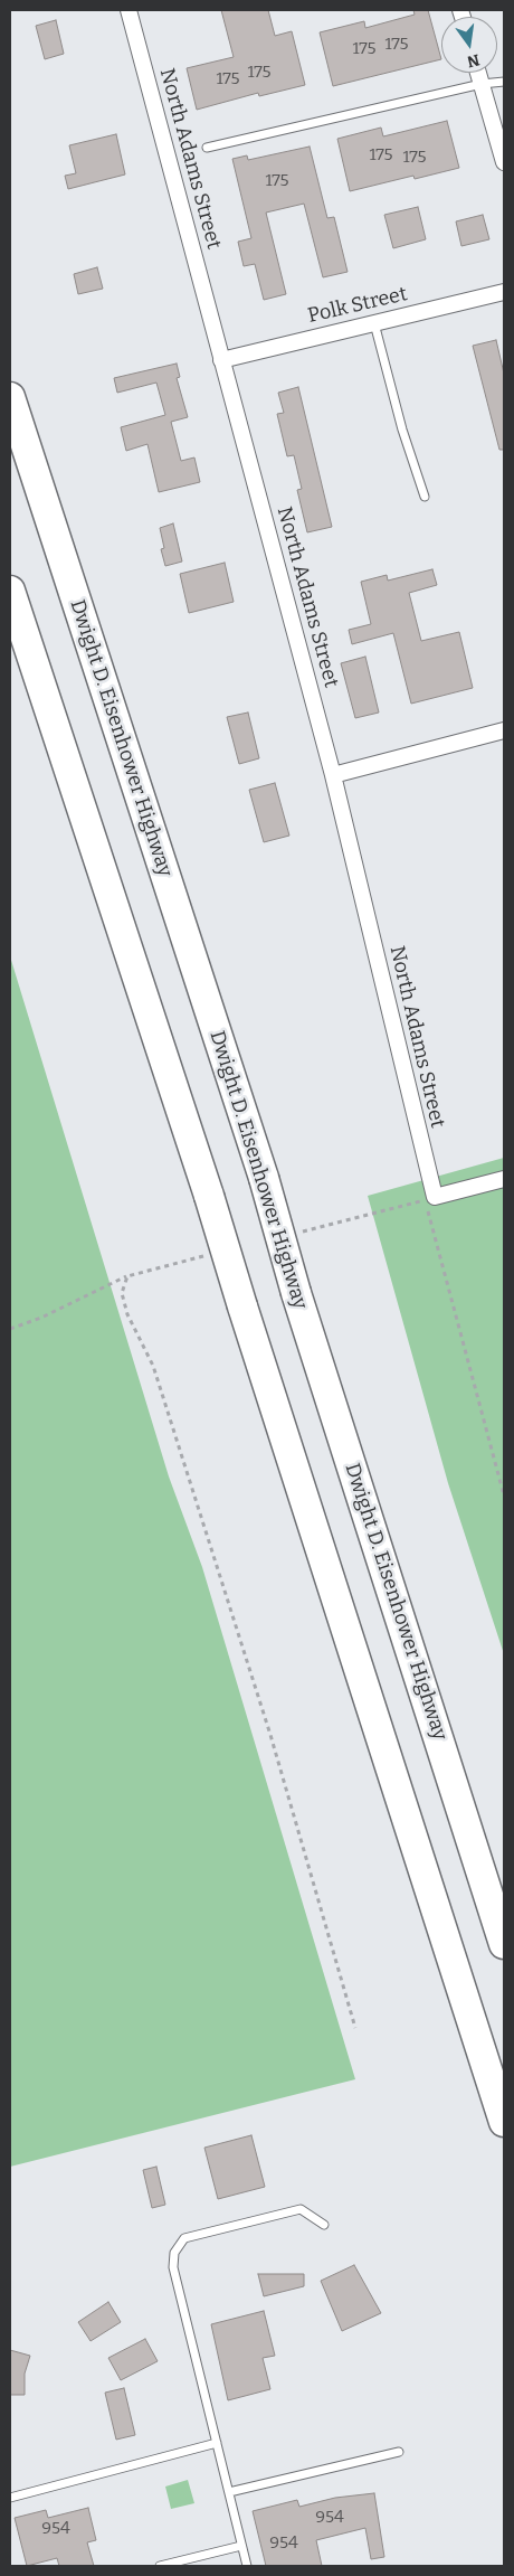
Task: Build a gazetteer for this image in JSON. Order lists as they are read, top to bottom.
{
  "streets": {
    "highway": ["Dwight D. Eisenhower Highway"],
    "street": ["North Adams Street", "Polk Street"]
  },
  "crossings": [
    ["North Adams Street", "Polk Street"]
  ],
  "house_numbers": [
    "175",
    "175",
    "175",
    "175",
    "175",
    "175",
    "175",
    "954",
    "954",
    "954"
  ],
  "north": "bottom"
}
